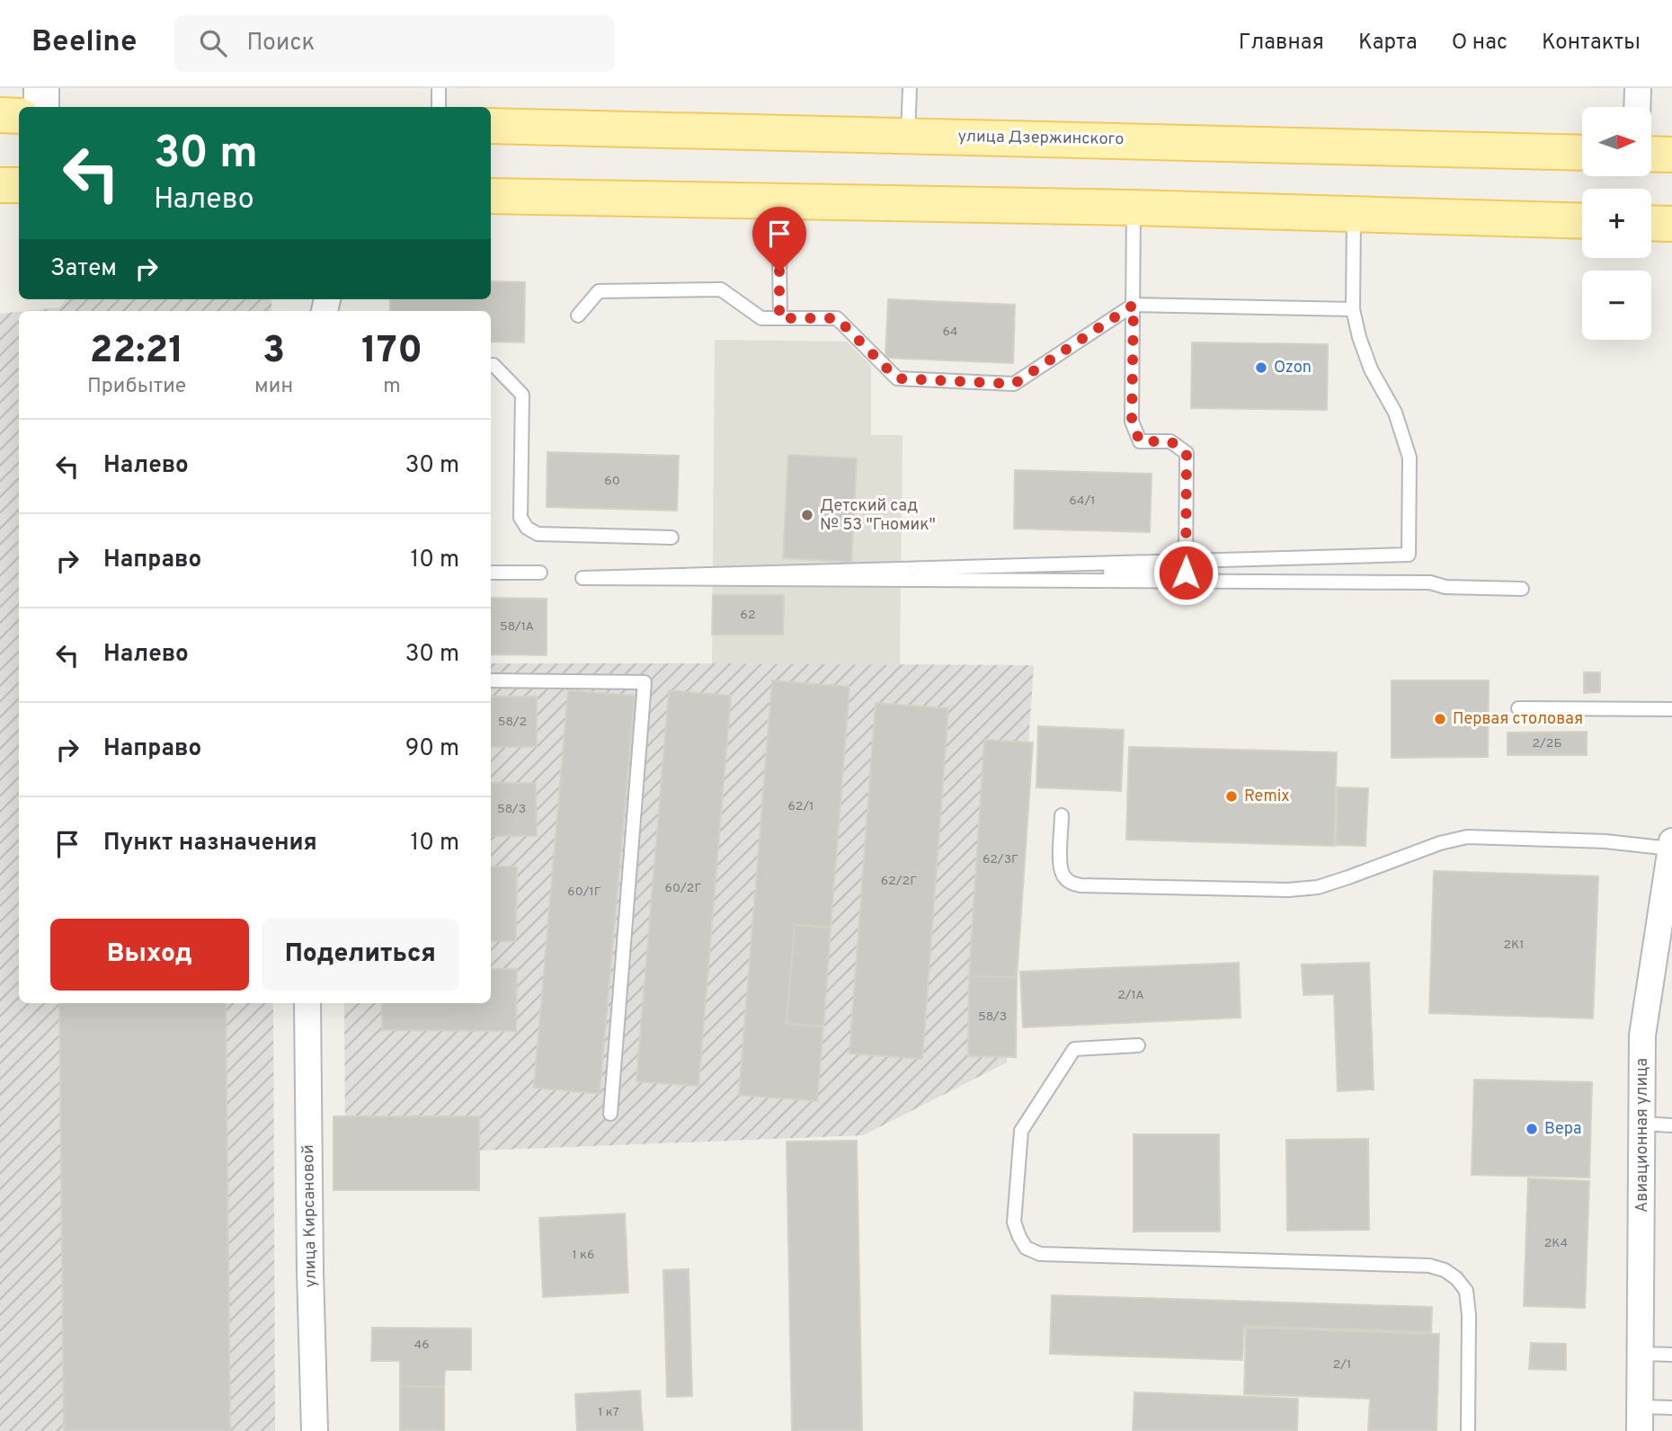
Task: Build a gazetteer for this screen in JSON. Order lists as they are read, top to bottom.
{
  "streets": {
    "main road": ["улица Дзержинского"],
    "street": ["Авиационная улица", "улица Кирсановой"]
  },
  "places": [
    "Ozon",
    "Детский сад № 53 \"Гномик\"",
    "Первая столовая",
    "Remix",
    "Вера"
  ],
  "house_numbers": [
    "64",
    "60",
    "64/1",
    "62",
    "58/1А",
    "58/2",
    "2/2Б",
    "62/1",
    "58/3",
    "62/3Г",
    "62/2Г",
    "60/2Г",
    "60/1Г",
    "2К1",
    "2/1А",
    "58/3",
    "2К4",
    "1 к6",
    "46",
    "2/1",
    "1 к7"
  ],
  "north": "right",
  "page": {
    "header": "Beeline",
    "search": "Поиск",
    "nav": [
      "Главная",
      "Карта",
      "О нас",
      "Контакты"
    ],
    "map_buttons": ["+", "−"],
    "turn": ["30 m", "Налево"],
    "then": "Затем",
    "eta": [
      "22:21",
      "Прибытие",
      "3",
      "мин",
      "170",
      "m"
    ],
    "list": [
      {
        "name": "Налево",
        "value": "30 m"
      },
      {
        "name": "Направо",
        "value": "10 m"
      },
      {
        "name": "Налево",
        "value": "30 m"
      },
      {
        "name": "Направо",
        "value": "90 m"
      },
      {
        "name": "Пункт назначения",
        "value": "10 m"
      }
    ],
    "buttons": ["Выход", "Поделиться"]
  }
}
